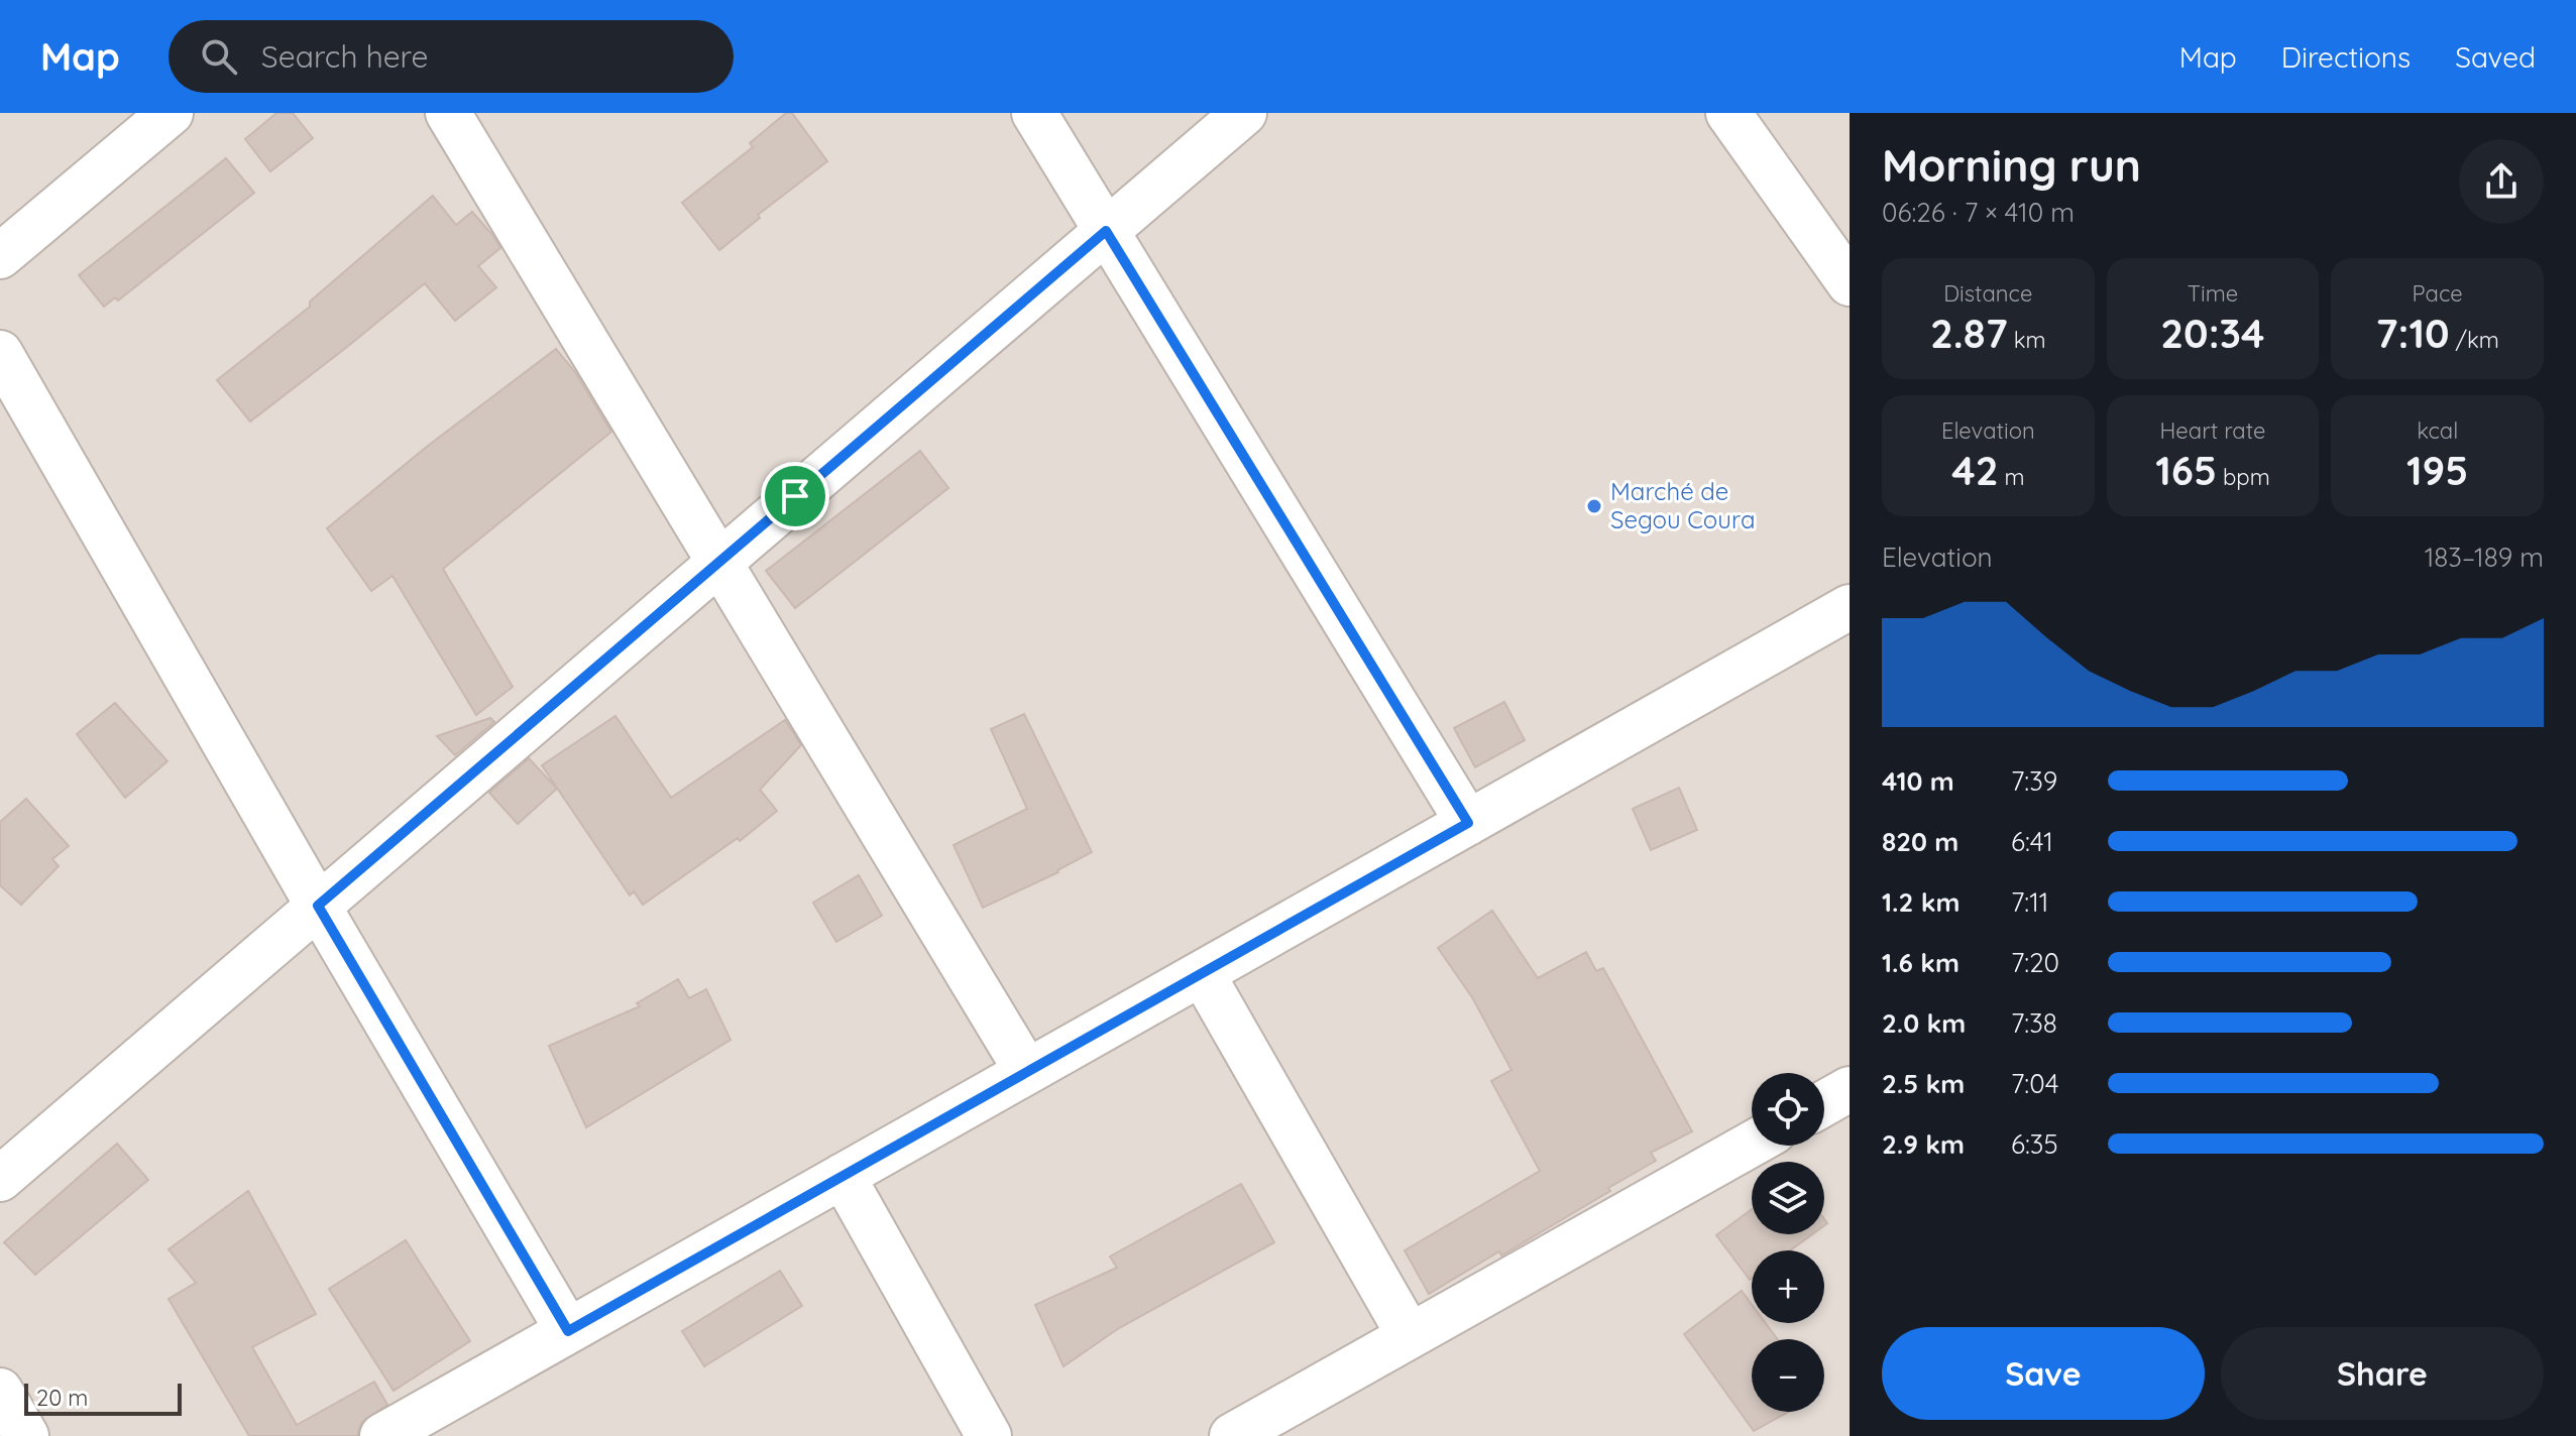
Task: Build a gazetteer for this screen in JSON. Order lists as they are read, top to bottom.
{
  "places": ["Marché de Segou Coura"],
  "scale_bar": "20 m",
  "page": {
    "header": "Map",
    "search": "Search here",
    "nav": ["Map", "Directions", "Saved"],
    "heading": ["Morning run", "06:26 · 7 × 410 m"],
    "stats": [
      ["Distance", "2.87 km"],
      ["Time", "20:34"],
      ["Pace", "7:10 /km"],
      ["Elevation", "42 m"],
      ["Heart rate", "165 bpm"],
      ["kcal", "195"]
    ],
    "chart": ["Elevation", "183–189 m"],
    "list": [
      {
        "name": "410 m",
        "note": "7:39"
      },
      {
        "name": "820 m",
        "note": "6:41"
      },
      {
        "name": "1.2 km",
        "note": "7:11"
      },
      {
        "name": "1.6 km",
        "note": "7:20"
      },
      {
        "name": "2.0 km",
        "note": "7:38"
      },
      {
        "name": "2.5 km",
        "note": "7:04"
      },
      {
        "name": "2.9 km",
        "note": "6:35"
      }
    ],
    "map_buttons": ["+", "−"],
    "buttons": ["Save", "Share"],
    "scale": "20 m"
  }
}
